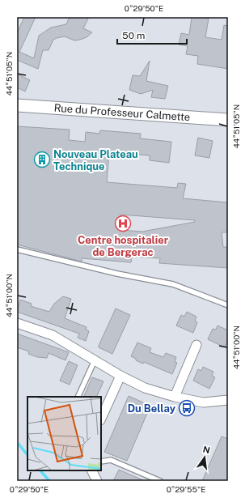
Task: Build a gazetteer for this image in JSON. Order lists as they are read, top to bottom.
{
  "streets": {
    "main road": ["Rue du Professeur Calmette"]
  },
  "places": {
    "building": ["Nouveau Plateau Technique"],
    "hospital": ["Centre hospitalier de Bergerac"],
    "bus stop": ["Du Bellay"]
  },
  "scale_bar": "50 m",
  "north": "top",
  "coordinates": [
    "0°29'50\"E",
    "44°51'05\"N",
    "44°51'00\"N",
    "0°29'55\"E"
  ]
}
